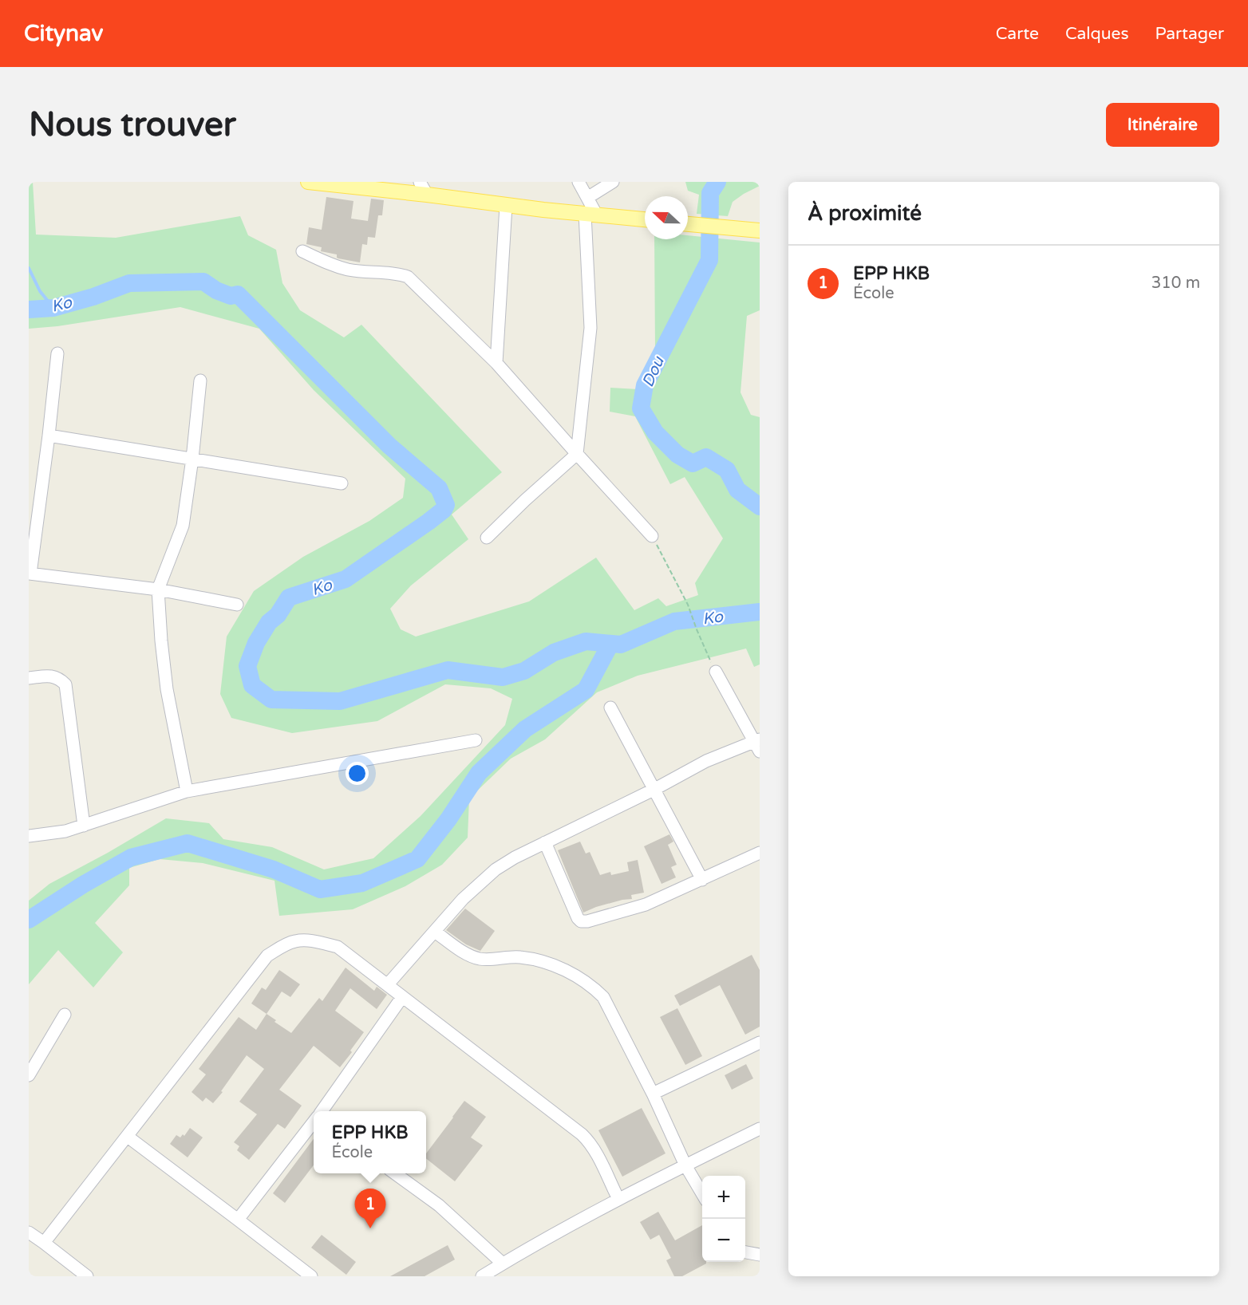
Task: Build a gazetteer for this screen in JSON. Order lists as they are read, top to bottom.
{
  "water": ["Ko", "Dou"],
  "north": "left",
  "page": {
    "header": "Citynav",
    "nav": ["Carte", "Calques", "Partager"],
    "buttons": "Itinéraire",
    "title": "Nous trouver",
    "heading": "À proximité",
    "list": [
      {
        "mark": "1",
        "name": "EPP HKB",
        "note": "École",
        "value": "310 m"
      }
    ],
    "popup": ["EPP HKB", "École"],
    "map_buttons": ["+", "−"],
    "pins": "1"
  }
}
